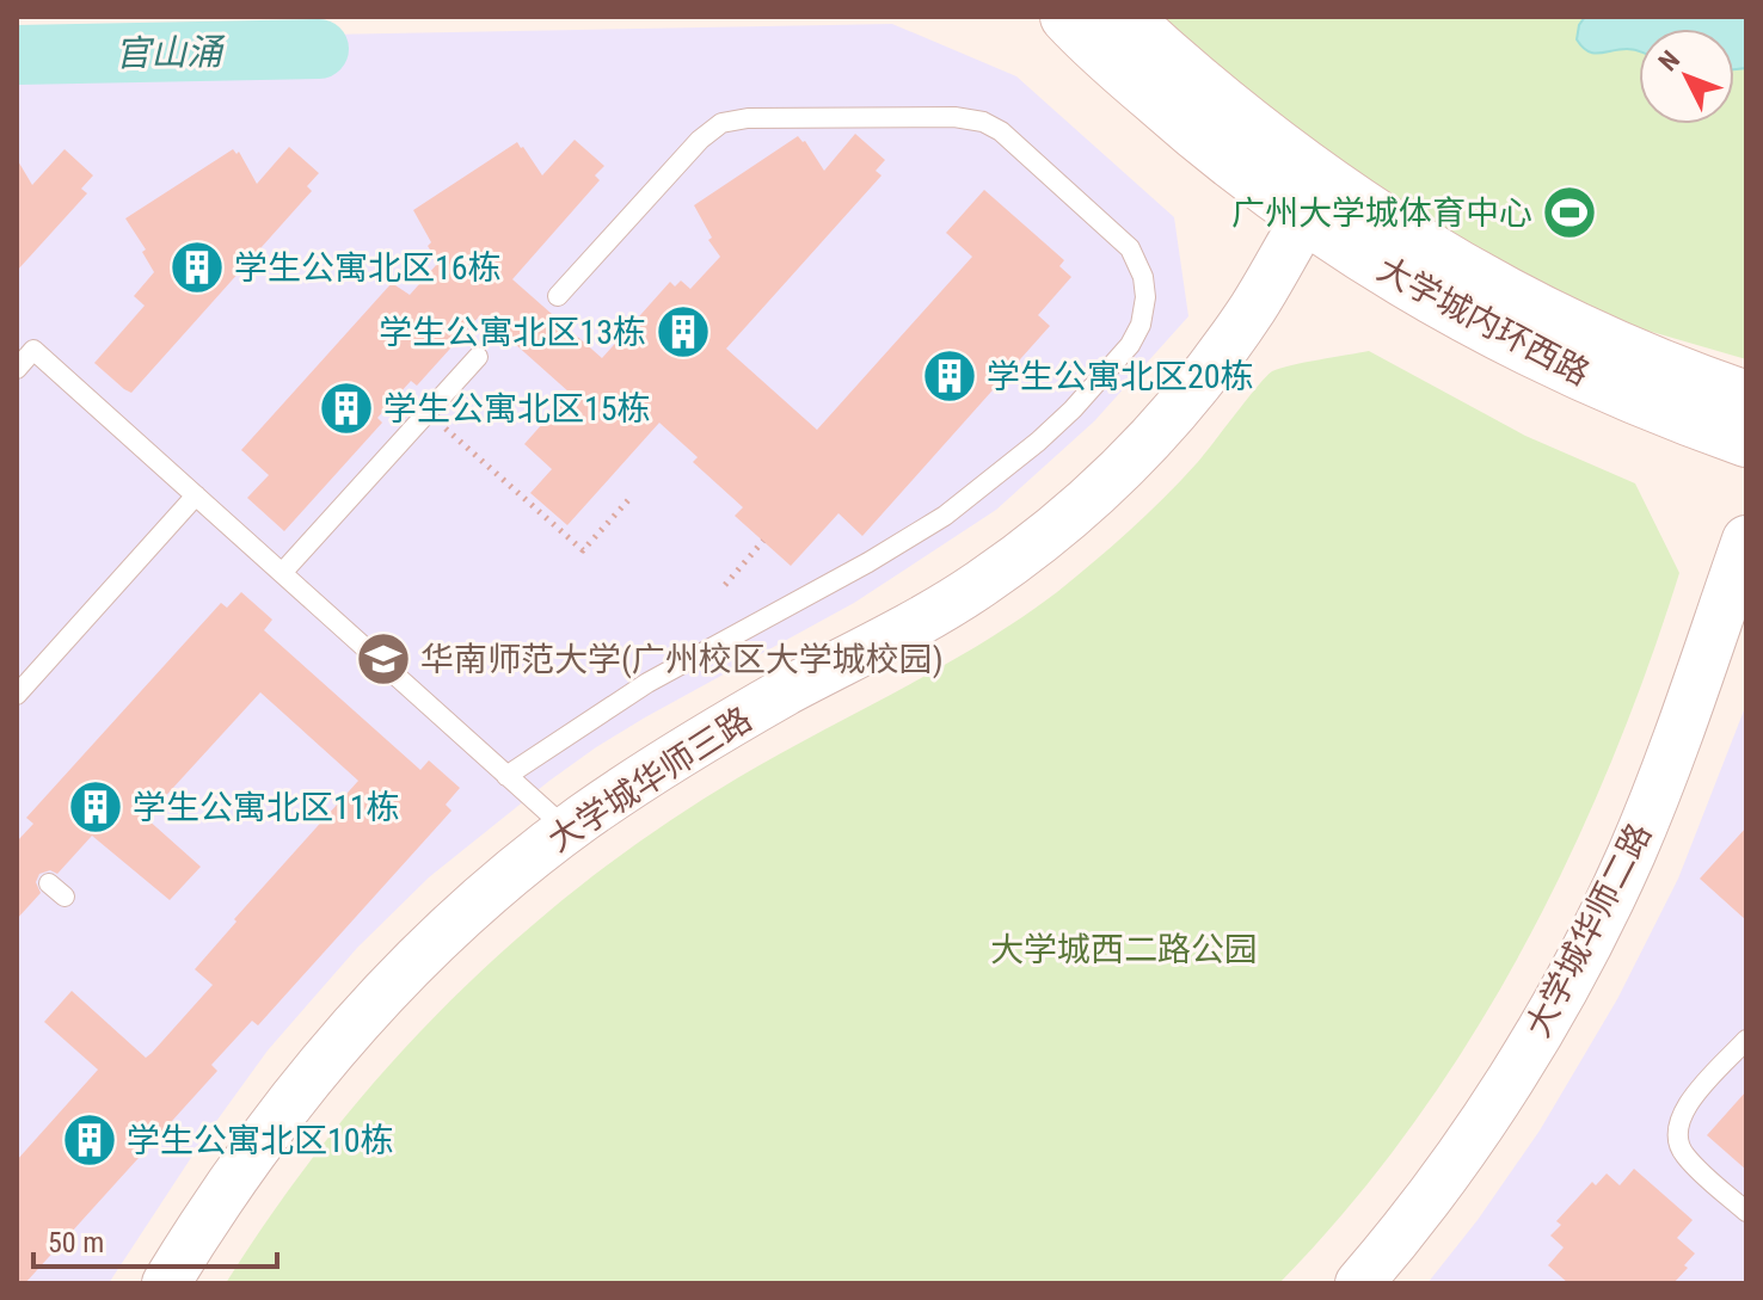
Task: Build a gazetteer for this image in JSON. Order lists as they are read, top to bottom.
{
  "streets": {
    "main road": ["大学城内环西路"],
    "street": ["大学城华师三路", "大学城华师二路"]
  },
  "crossings": [
    ["大学城内环西路", "大学城华师三路"]
  ],
  "water": ["官山涌"],
  "parks": ["大学城西二路公园"],
  "places": {
    "sports": ["广州大学城体育中心"],
    "building": [
      "学生公寓北区16栋",
      "学生公寓北区13栋",
      "学生公寓北区20栋",
      "学生公寓北区15栋",
      "学生公寓北区11栋",
      "学生公寓北区10栋"
    ],
    "school or university": ["华南师范大学(广州校区大学城校园)"]
  },
  "scale_bar": "50 m",
  "north": "top left"
}
